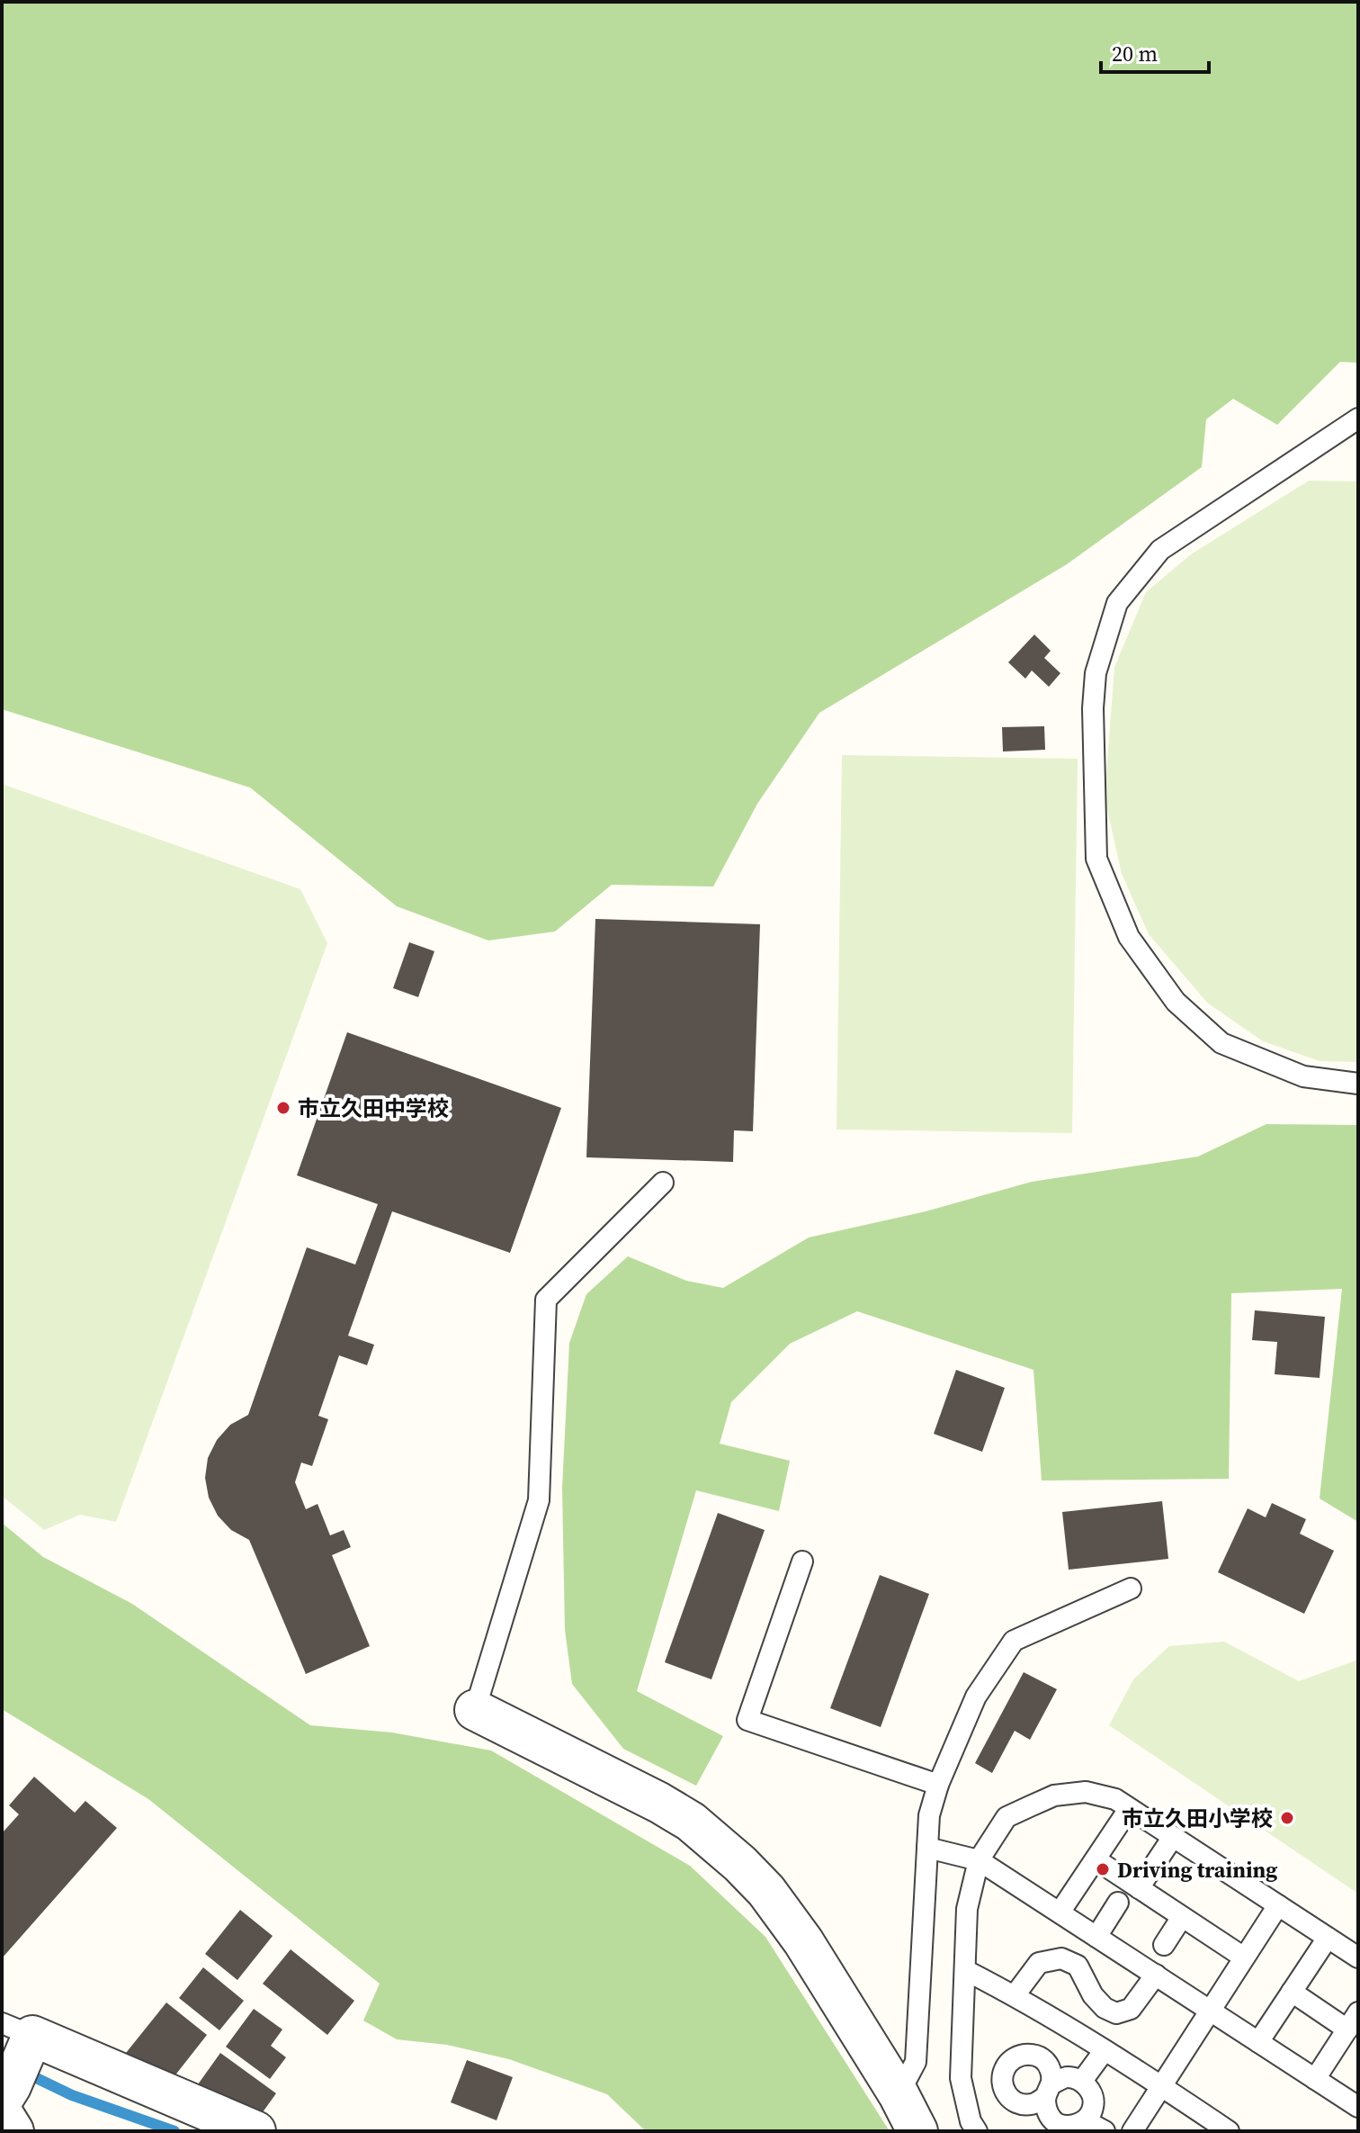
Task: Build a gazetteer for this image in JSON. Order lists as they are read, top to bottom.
{
  "places": ["市立久田中学校", "市立久田小学校", "Driving training"],
  "scale_bar": "20 m"
}
